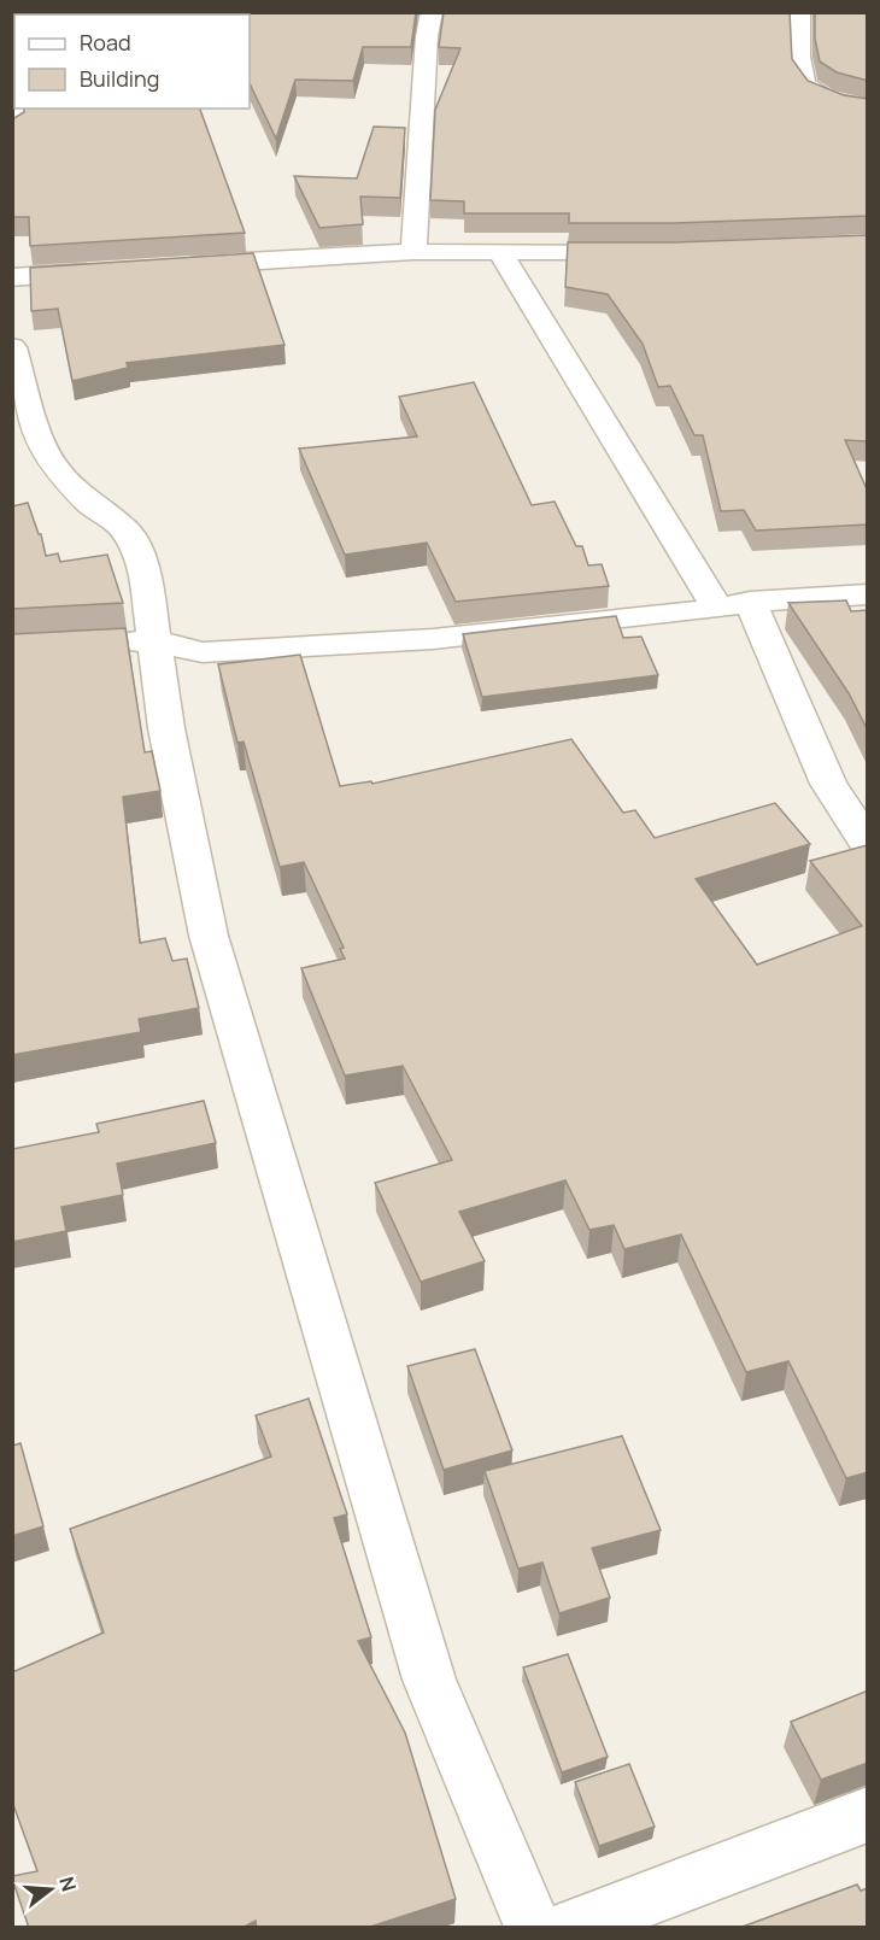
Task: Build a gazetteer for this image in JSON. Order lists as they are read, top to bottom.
{
  "legend": ["Road", "Building"],
  "north": "right"
}
